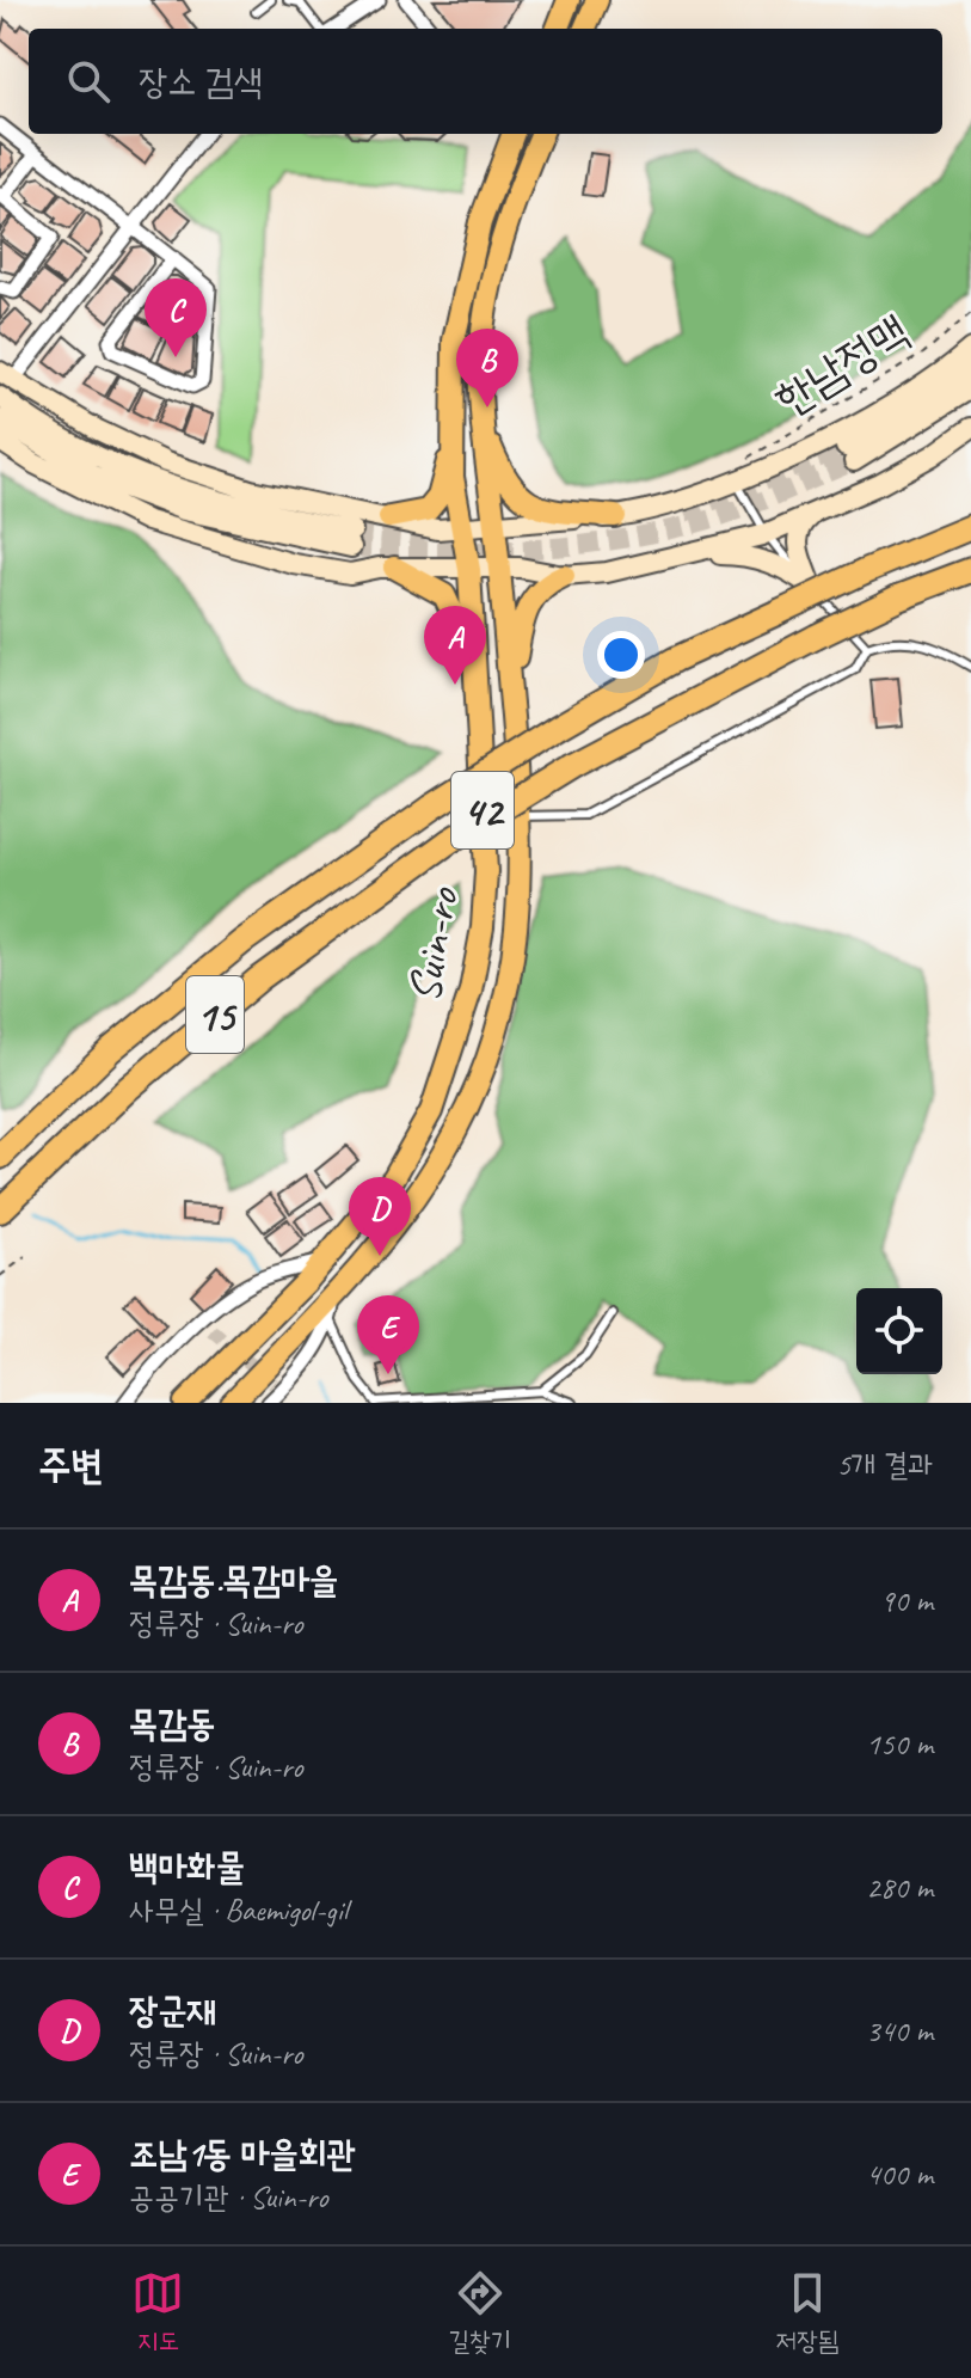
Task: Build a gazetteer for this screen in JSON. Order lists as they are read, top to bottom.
{
  "streets": {
    "highway": ["15"],
    "main road": ["42", "Suin-ro"],
    "path": ["한남정맥"]
  },
  "page": {
    "search": "장소 검색",
    "pins": [
      "C",
      "B",
      "A",
      "D",
      "E"
    ],
    "heading": ["주변", "5개 결과"],
    "list": [
      {
        "mark": "A",
        "name": "목감동.목감마을",
        "note": "정류장 · Suin-ro",
        "value": "90 m"
      },
      {
        "mark": "B",
        "name": "목감동",
        "note": "정류장 · Suin-ro",
        "value": "150 m"
      },
      {
        "mark": "C",
        "name": "백마화물",
        "note": "사무실 · Baemigol-gil",
        "value": "280 m"
      },
      {
        "mark": "D",
        "name": "장군재",
        "note": "정류장 · Suin-ro",
        "value": "340 m"
      },
      {
        "mark": "E",
        "name": "조남1동 마을회관",
        "note": "공공기관 · Suin-ro",
        "value": "400 m"
      }
    ],
    "nav": ["지도", "길찾기", "저장됨"]
  }
}
